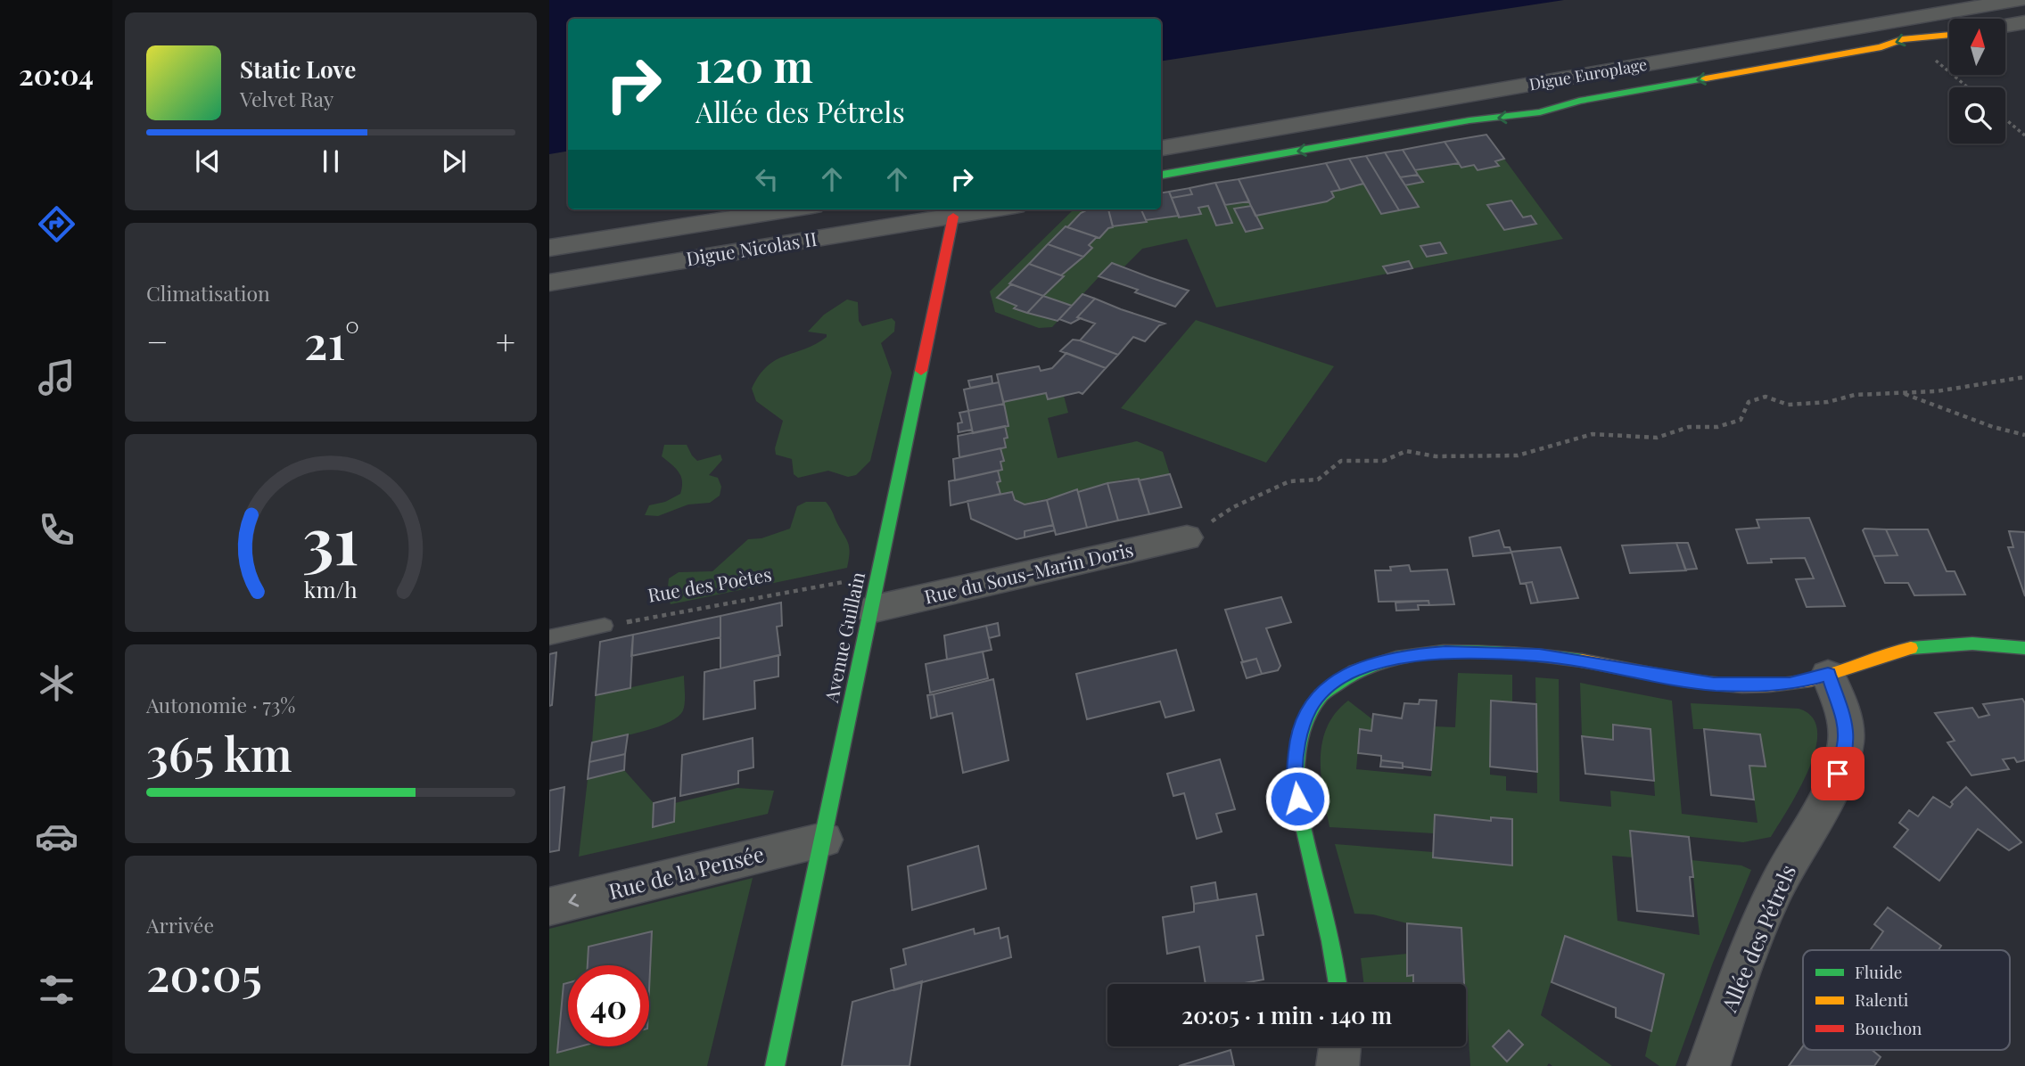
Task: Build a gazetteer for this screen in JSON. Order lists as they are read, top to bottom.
{
  "streets": {
    "street": [
      "Digue Europlage",
      "Digue Nicolas II",
      "Rue du Sous-Marin Doris",
      "Avenue Guillain",
      "Rue de la Pensée",
      "Allée des Pétrels"
    ],
    "path": ["Rue des Poètes"]
  },
  "crossings": [
    ["Digue Nicolas II", "Avenue Guillain"],
    ["Rue du Sous-Marin Doris", "Avenue Guillain"],
    ["Rue des Poètes", "Avenue Guillain"],
    ["Avenue Guillain", "Rue de la Pensée"]
  ],
  "one_way": ["Rue de la Pensée"],
  "legend": ["Fluide", "Ralenti", "Bouchon"],
  "north": "top",
  "page": {
    "tabs": "20:04",
    "turn": ["120 m", "Allée des Pétrels"],
    "song": ["Static Love", "Velvet Ray"],
    "tile": [
      "Climatisation",
      ["Autonomie · 73%", "365 km"],
      ["Arrivée", "20:05"]
    ],
    "heat": ["−", "21°", "+"],
    "limit": "40",
    "trip": "20:05 · 1 min · 140 m",
    "gauge": ["31", "km/h"]
  }
}
